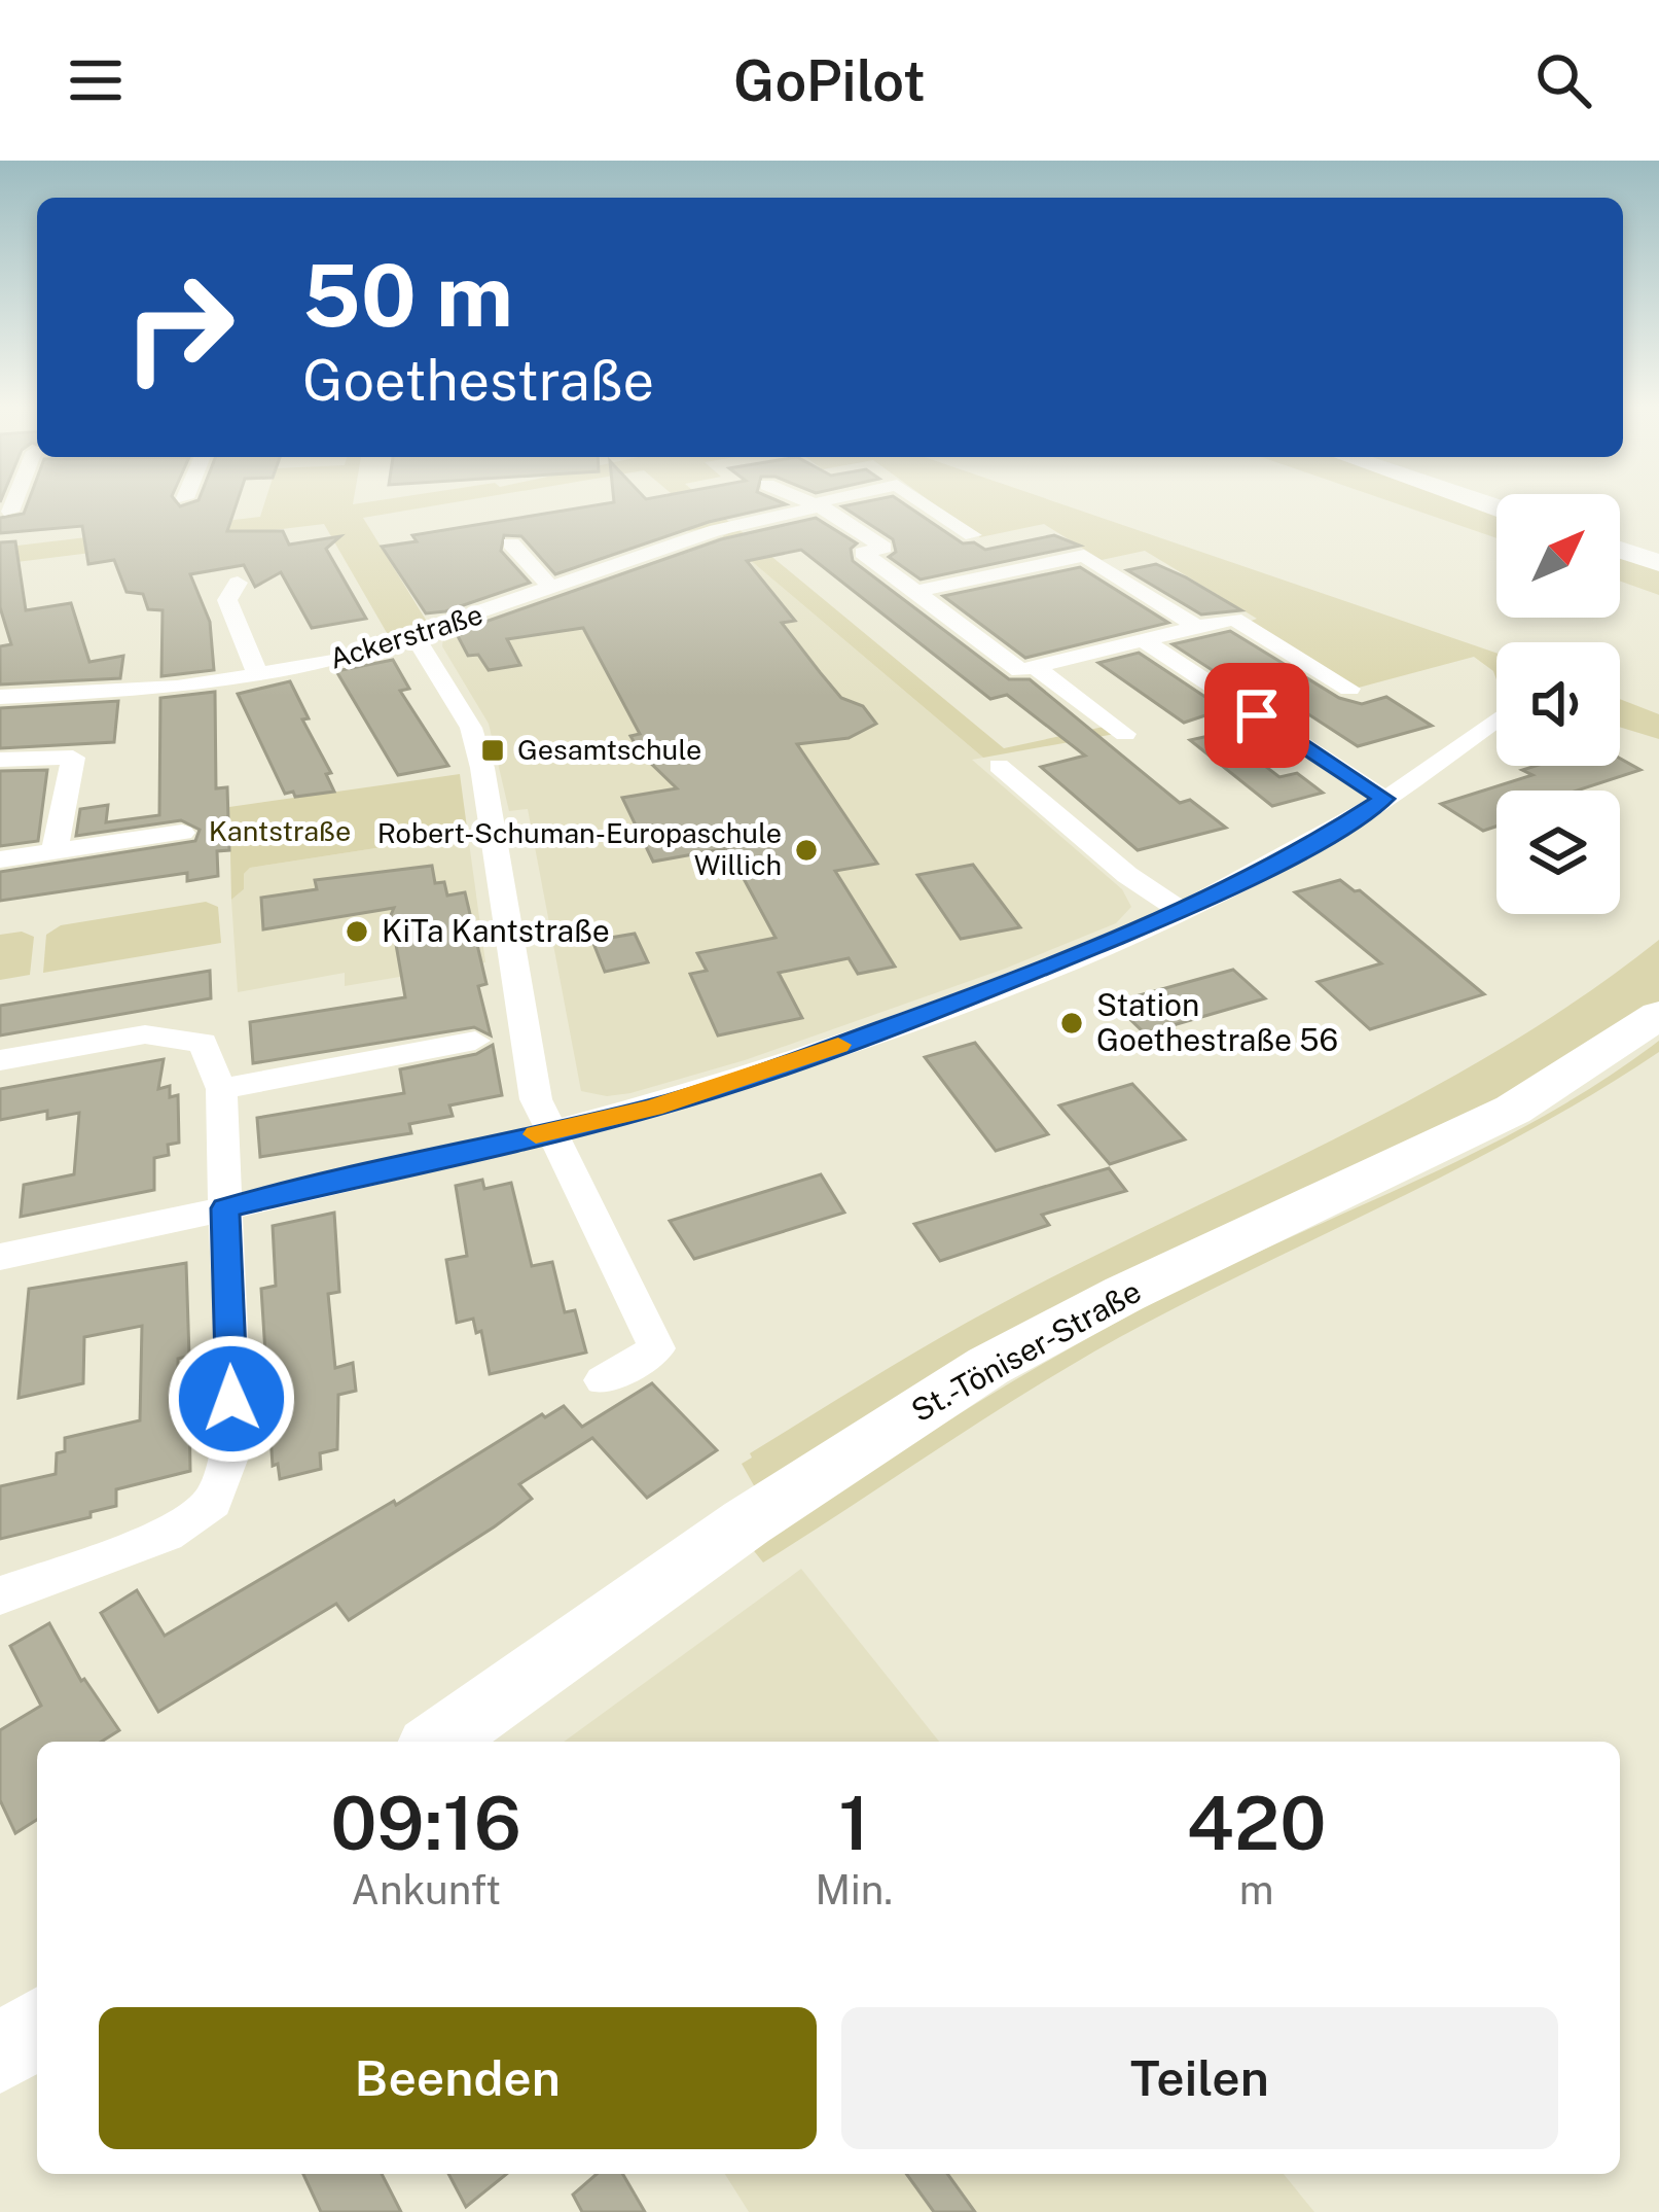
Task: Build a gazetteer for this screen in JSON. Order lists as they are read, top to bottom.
{
  "streets": {
    "main road": ["St.-Töniser-Straße"],
    "street": ["Ackerstraße"]
  },
  "parks": ["Kantstraße"],
  "places": {
    "transit": ["Gesamtschule"],
    "other": ["Robert-Schuman-Europaschule Willich", "KiTa Kantstraße", "Station Goethestraße 56"]
  },
  "north": "top right",
  "page": {
    "header": "GoPilot",
    "turn": ["50 m", "Goethestraße"],
    "eta": [
      "09:16",
      "Ankunft",
      "1",
      "Min.",
      "420",
      "m"
    ],
    "buttons": ["Beenden", "Teilen"]
  }
}
